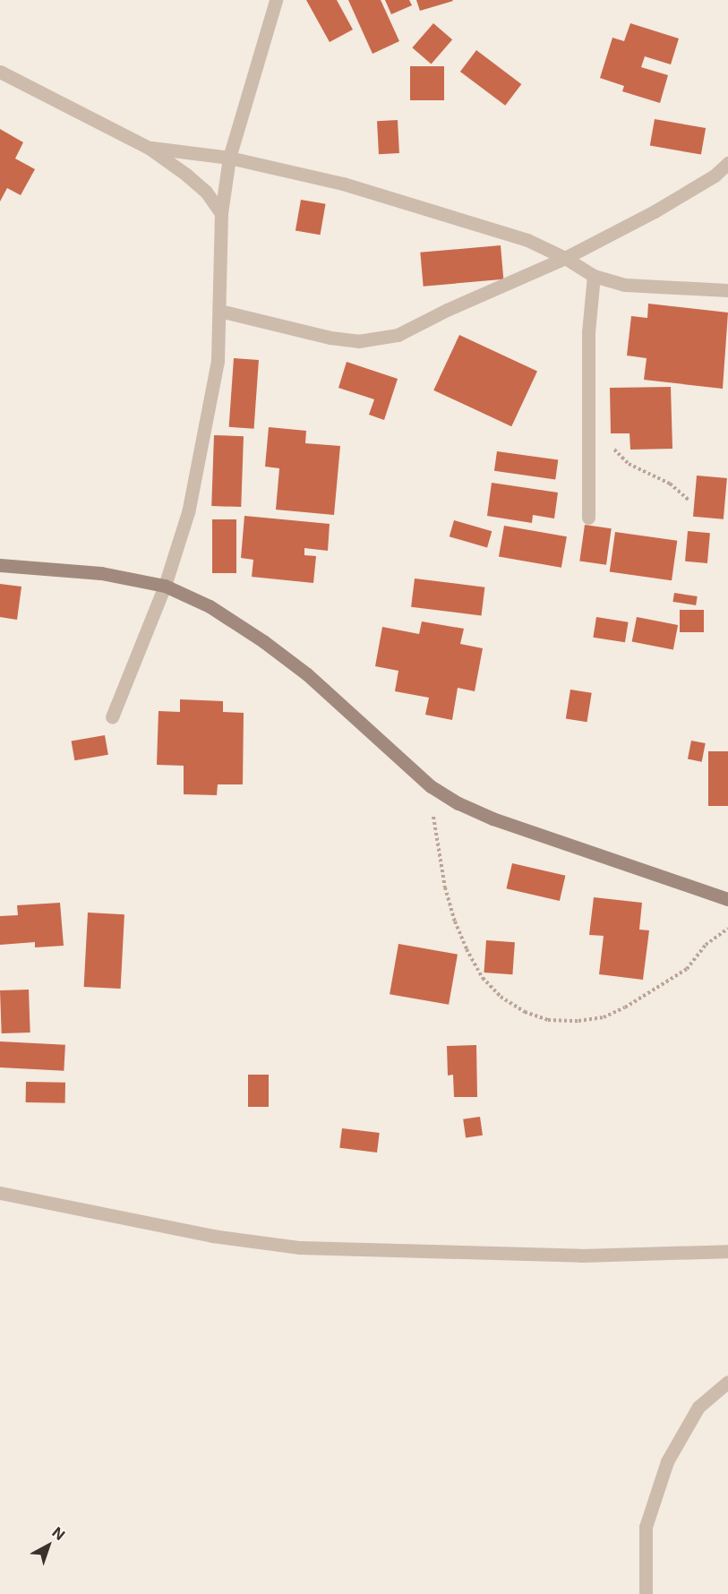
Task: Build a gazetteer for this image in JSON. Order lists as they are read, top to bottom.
{
  "north": "top right"
}
